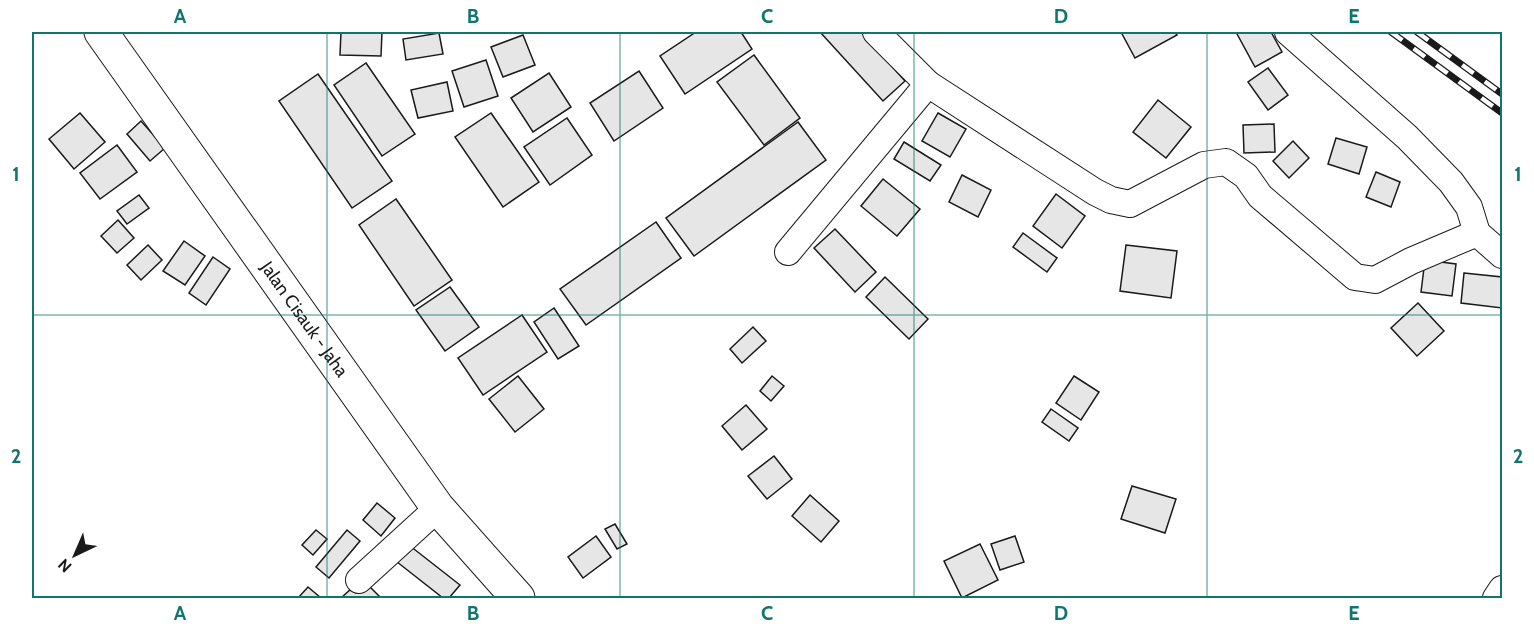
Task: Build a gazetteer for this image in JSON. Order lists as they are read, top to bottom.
{
  "streets": {
    "main road": ["Jalan Cisauk - Jaha"]
  },
  "north": "bottom left",
  "grid": {
    "columns": [
      "A",
      "B",
      "C",
      "D",
      "E"
    ],
    "rows": ["1", "2"]
  }
}
